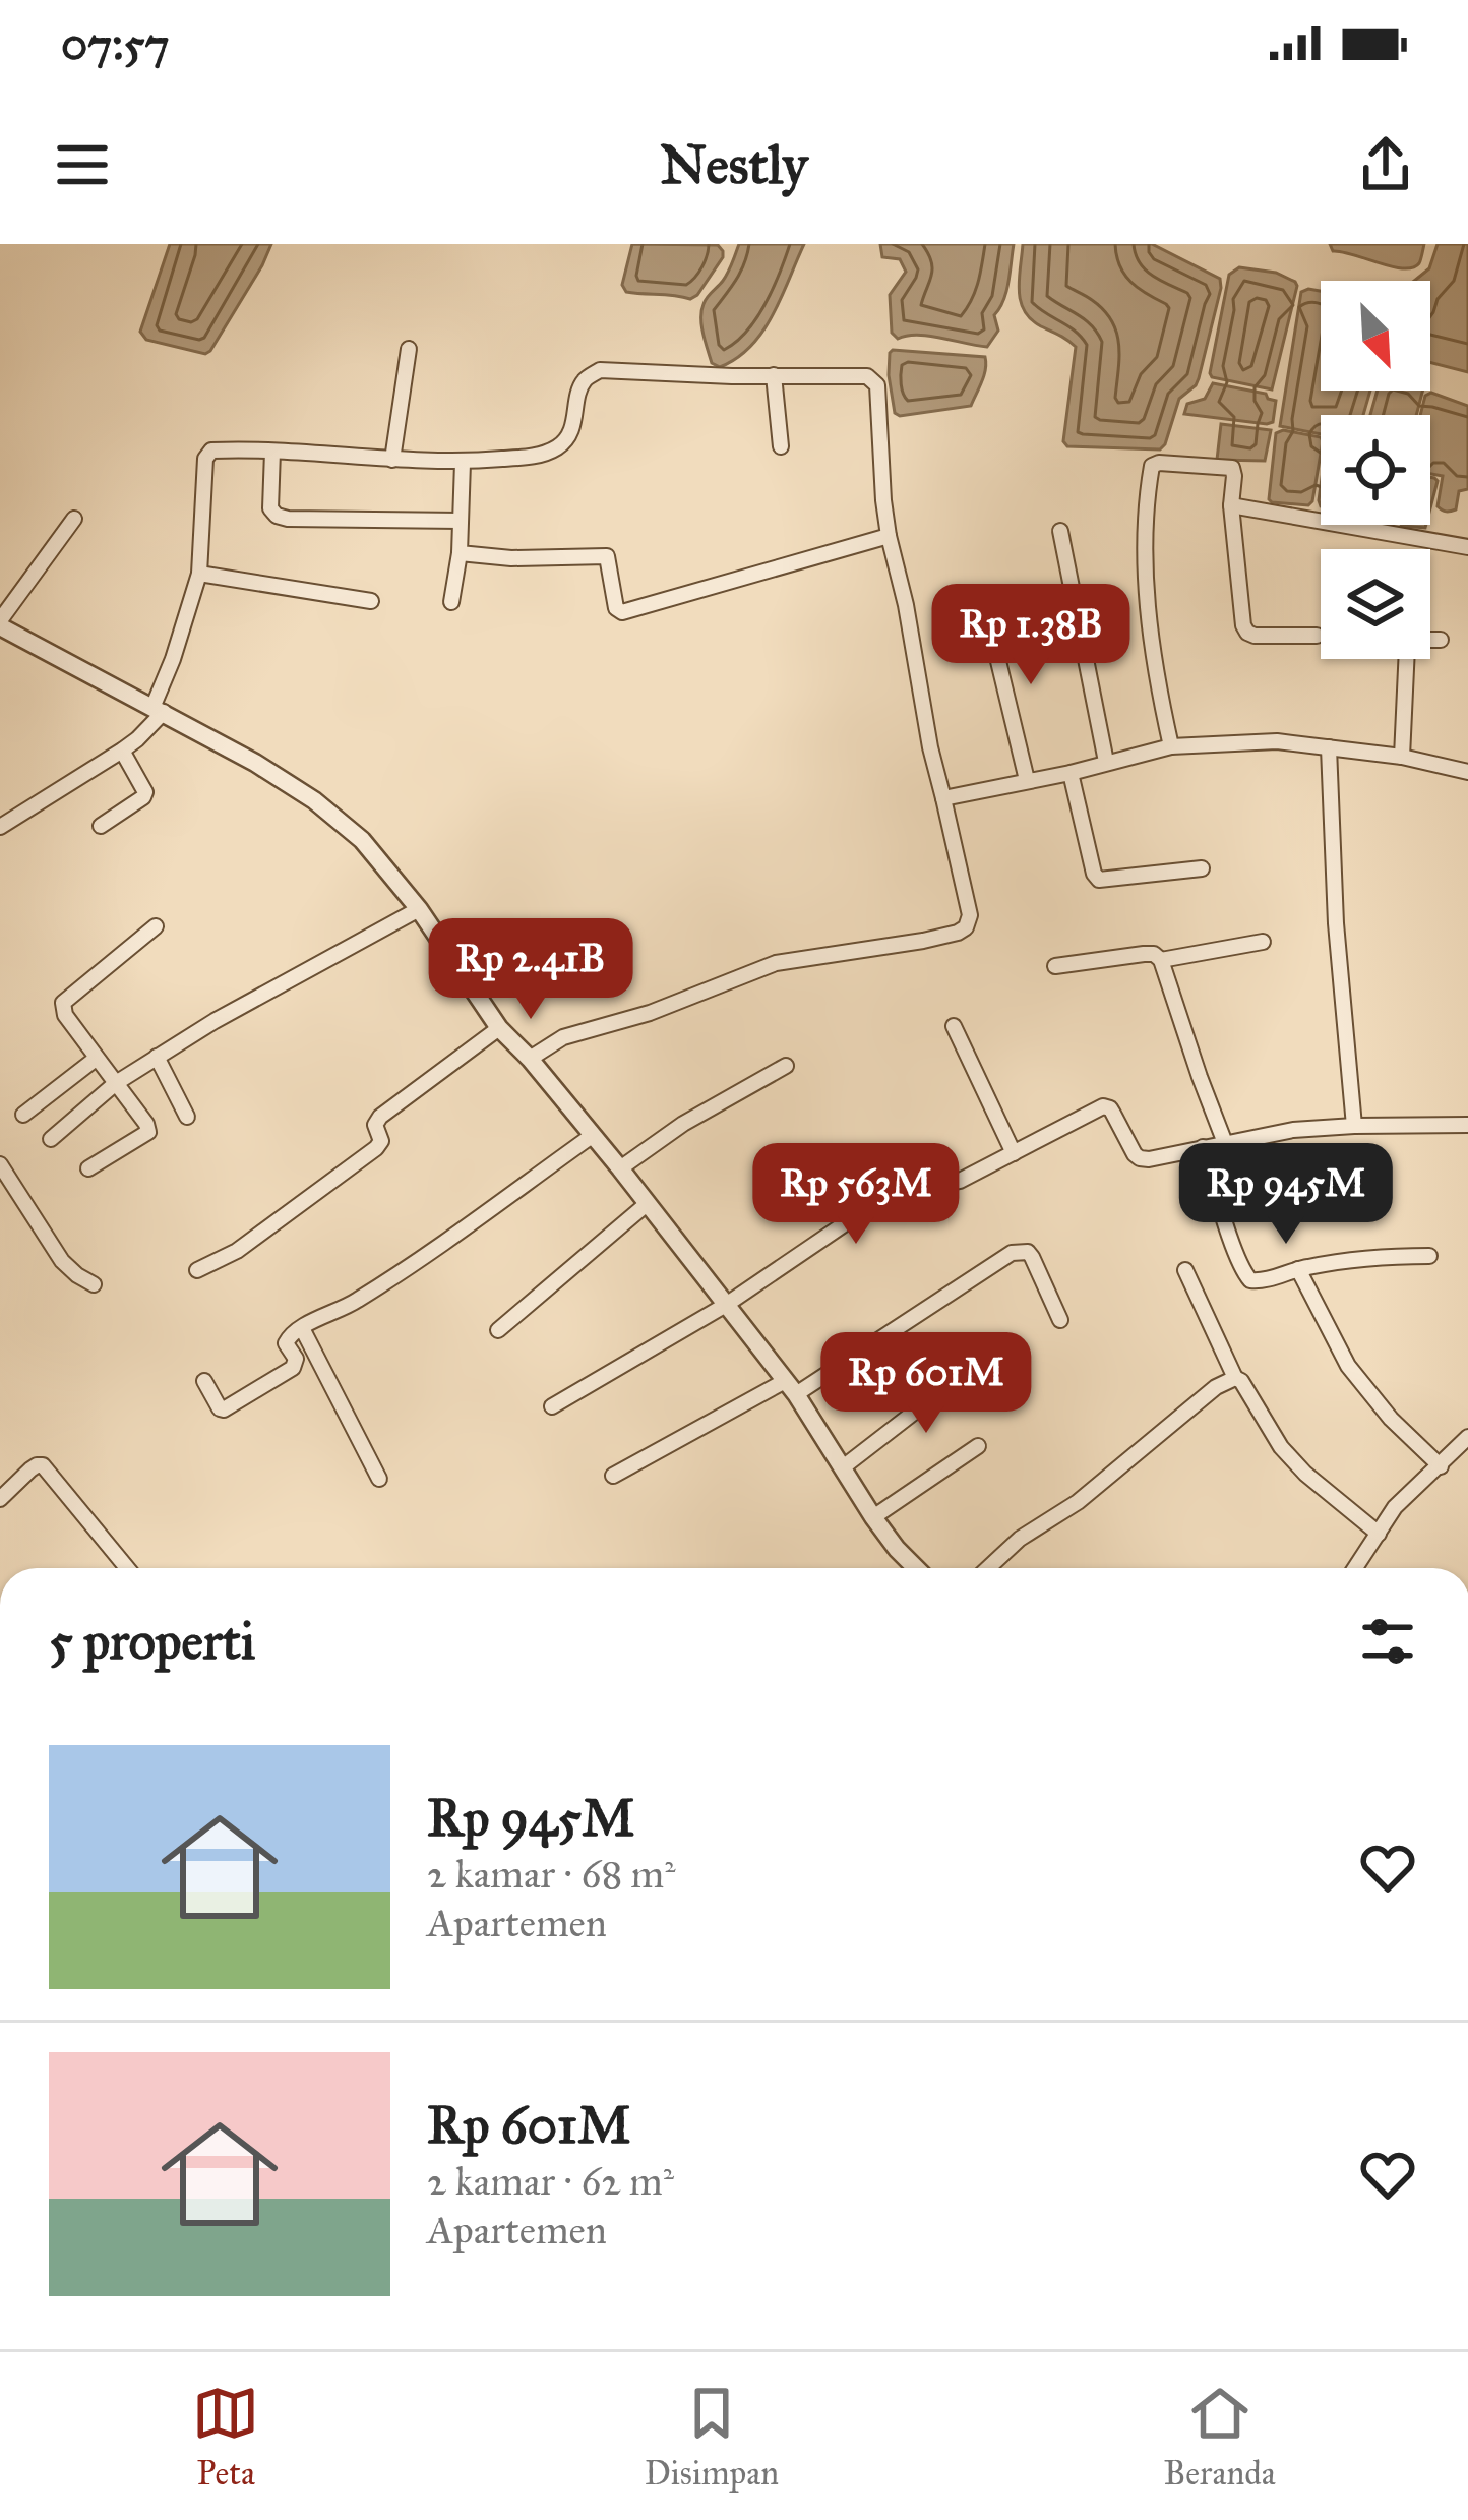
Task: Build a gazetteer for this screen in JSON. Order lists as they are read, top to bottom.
{
  "north": "bottom right",
  "page": {
    "status": "07:57",
    "header": "Nestly",
    "price": [
      "Rp 1.38B",
      "Rp 2.41B",
      "Rp 563M",
      "Rp 945M",
      "Rp 601M"
    ],
    "heading": "5 properti",
    "list": [
      {
        "name": "Rp 945M",
        "note": "2 kamar · 68 m² · Apartemen"
      },
      {
        "name": "Rp 601M",
        "note": "2 kamar · 62 m² · Apartemen"
      }
    ],
    "tabs": ["Peta", "Disimpan", "Beranda"]
  }
}
